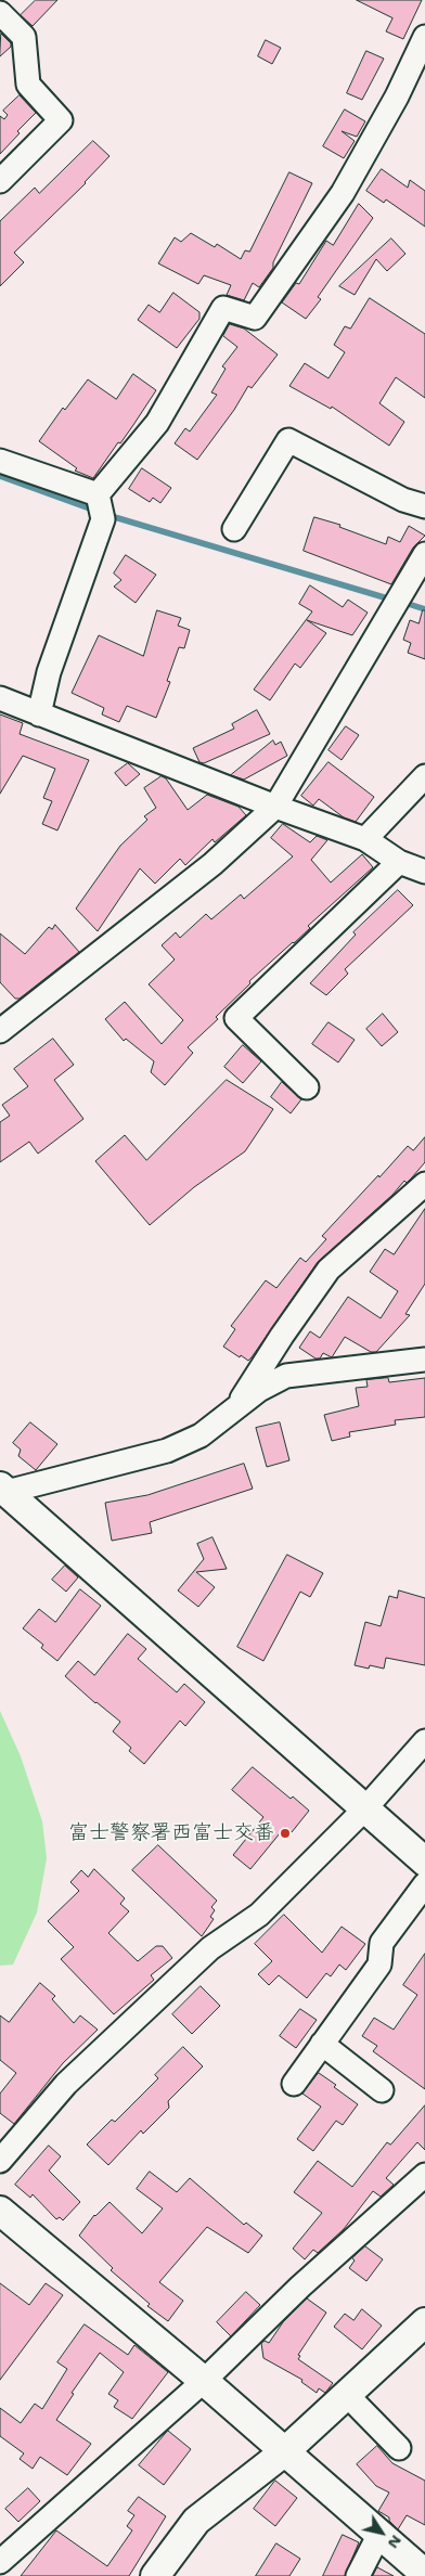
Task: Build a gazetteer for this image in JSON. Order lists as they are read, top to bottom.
{
  "places": ["富士警察署西富士交番"],
  "north": "bottom right"
}
